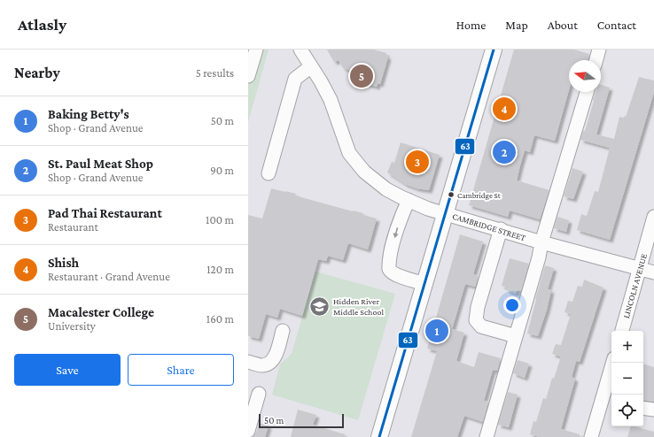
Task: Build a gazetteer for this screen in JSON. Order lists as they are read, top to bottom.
{
  "streets": {
    "street": ["CAMBRIDGE STREET", "LINCOLN AVENUE"]
  },
  "crossings": [
    ["CAMBRIDGE STREET", "LINCOLN AVENUE"]
  ],
  "places": {
    "other": ["Cambridge St"],
    "school or university": ["Hidden River Middle School"]
  },
  "lines": ["transit line 63"],
  "scale_bar": "50 m",
  "north": "left",
  "page": {
    "header": "Atlasly",
    "nav": [
      "Home",
      "Map",
      "About",
      "Contact"
    ],
    "heading": ["Nearby", "5 results"],
    "pins": [
      "5",
      "4",
      "2",
      "3",
      "1"
    ],
    "list": [
      {
        "mark": "1",
        "name": "Baking Betty's",
        "note": "Shop · Grand Avenue",
        "value": "50 m"
      },
      {
        "mark": "2",
        "name": "St. Paul Meat Shop",
        "note": "Shop · Grand Avenue",
        "value": "90 m"
      },
      {
        "mark": "3",
        "name": "Pad Thai Restaurant",
        "note": "Restaurant",
        "value": "100 m"
      },
      {
        "mark": "4",
        "name": "Shish",
        "note": "Restaurant · Grand Avenue",
        "value": "120 m"
      },
      {
        "mark": "5",
        "name": "Macalester College",
        "note": "University",
        "value": "160 m"
      }
    ],
    "map_buttons": ["+", "−"],
    "buttons": ["Save", "Share"],
    "scale": "50 m"
  }
}
